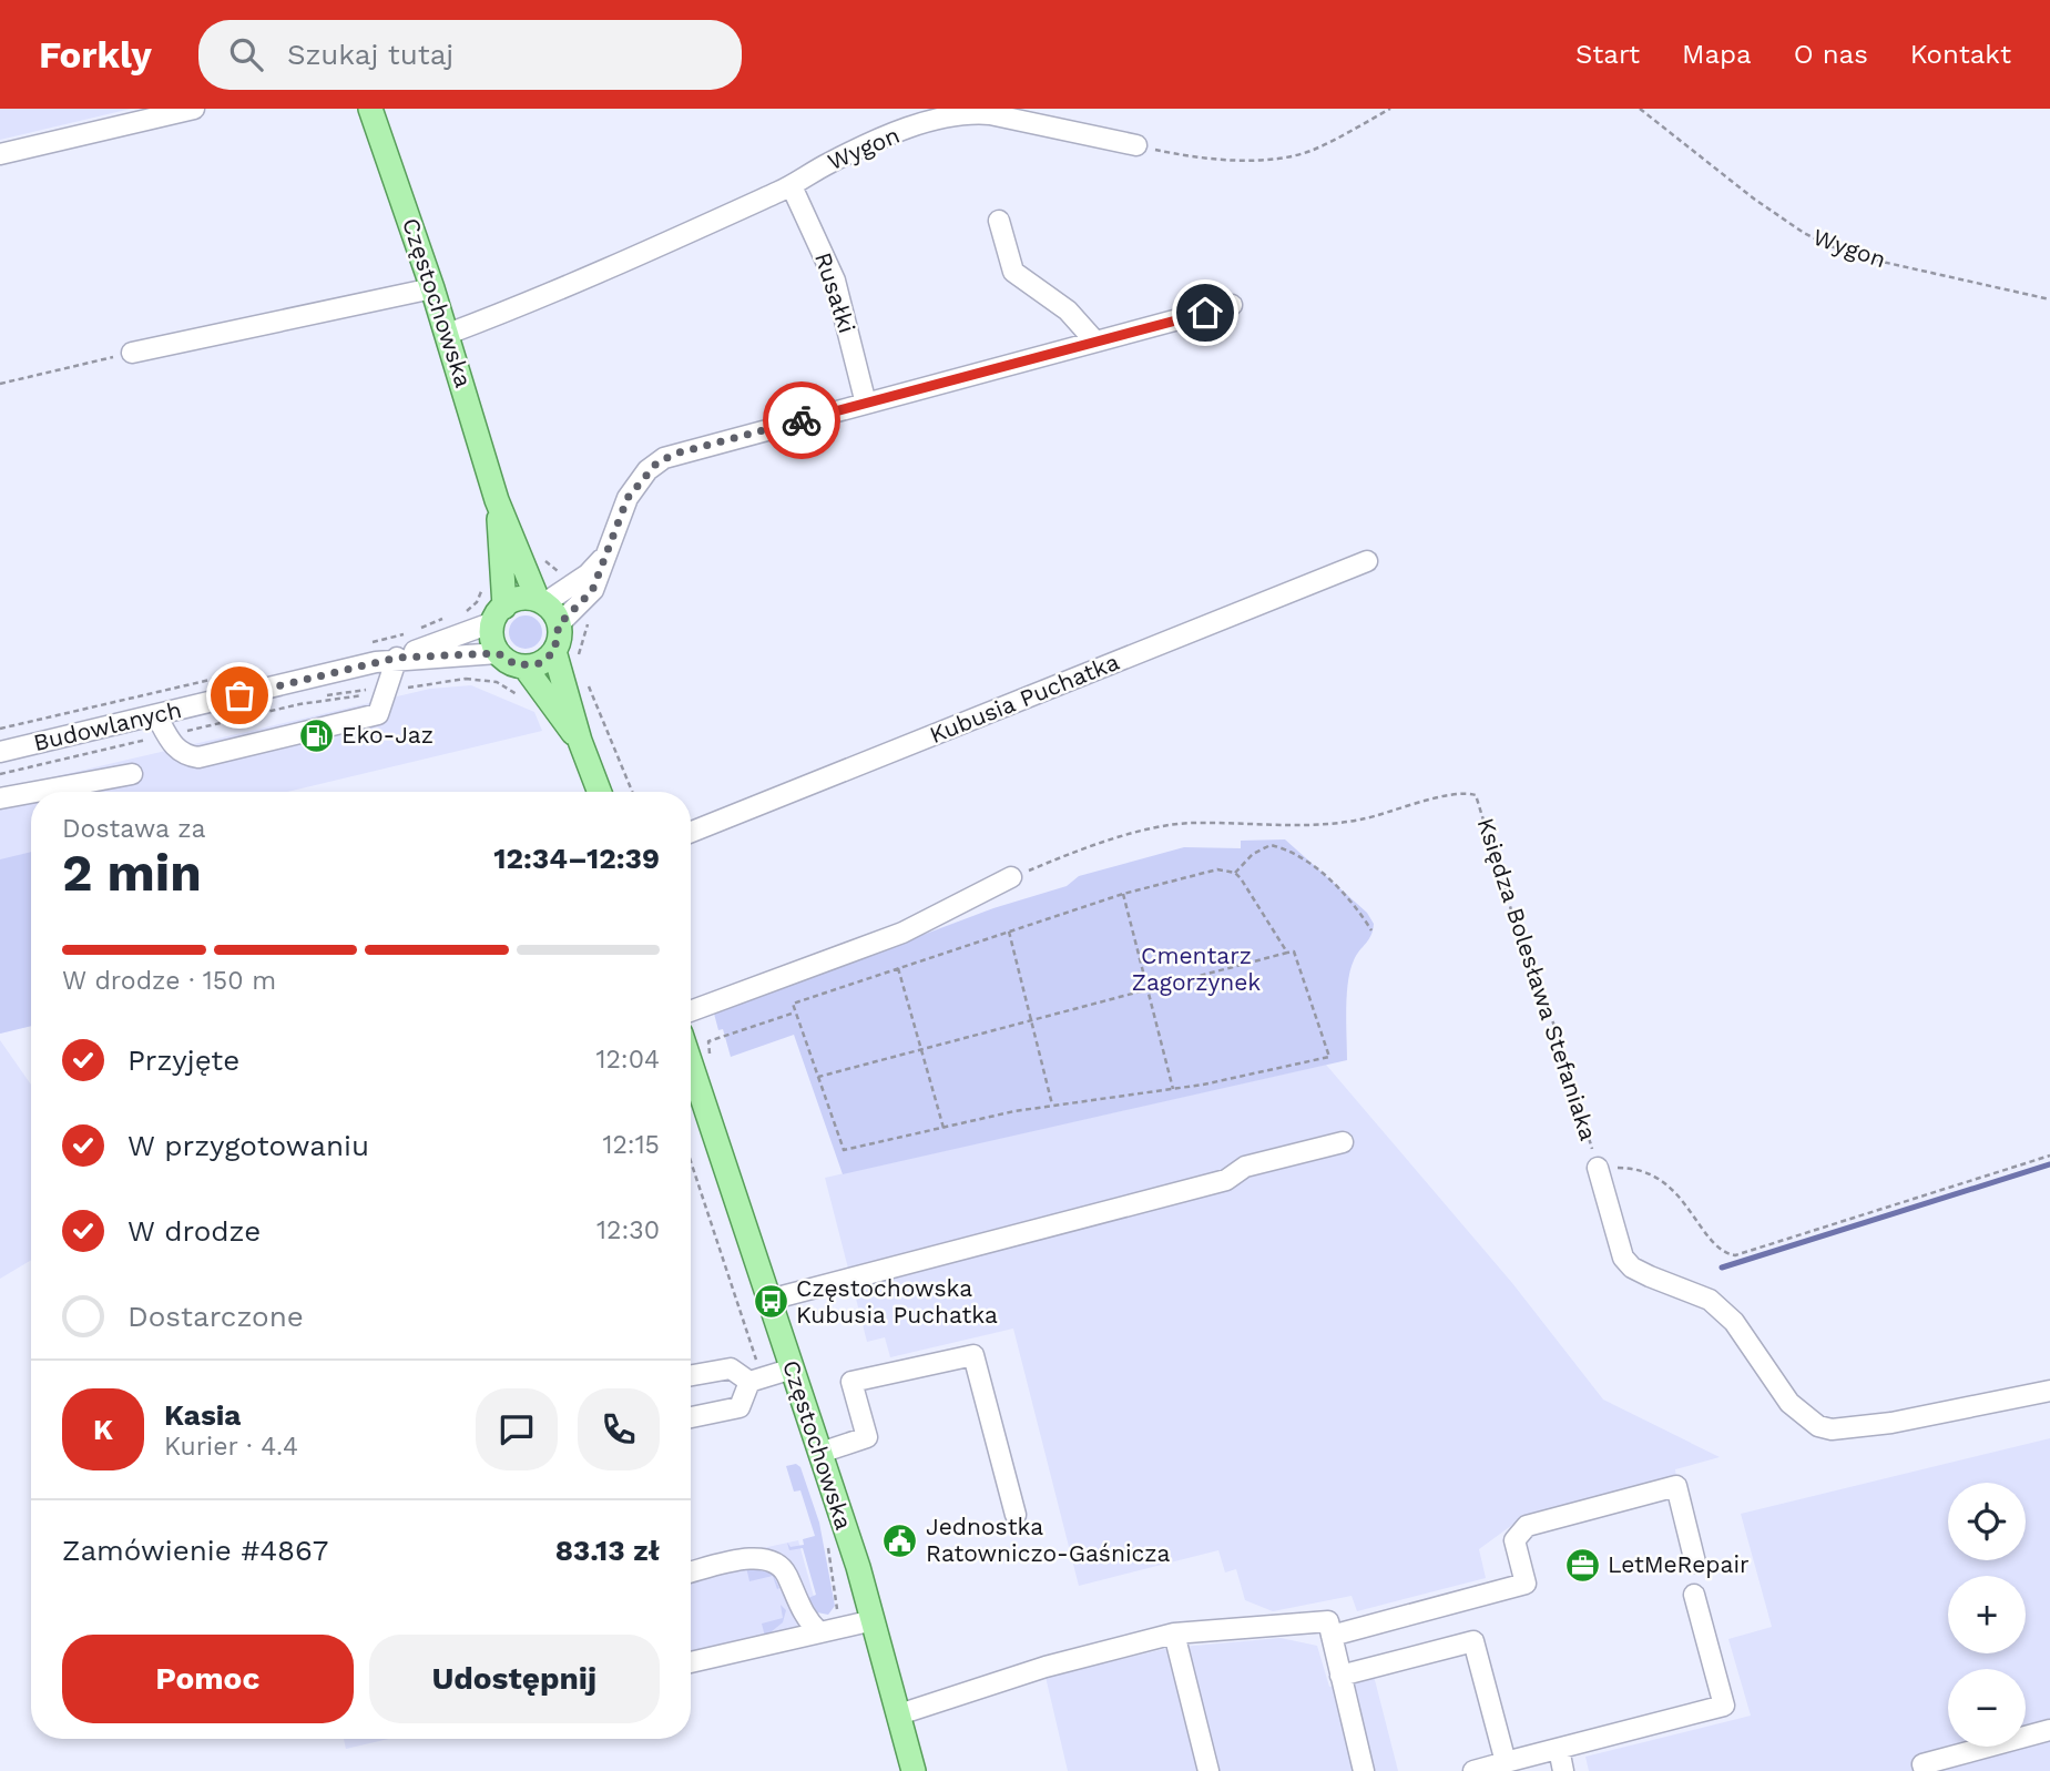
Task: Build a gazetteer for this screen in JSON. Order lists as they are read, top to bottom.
{
  "streets": {
    "main road": ["Częstochowska"],
    "street": [
      "Wygon",
      "Rusałki",
      "Kubusia Puchatka",
      "Budowlanych"
    ],
    "path": ["Księdza Bolesława Stefaniaka"]
  },
  "crossings": [
    ["Wygon", "Rusałki"],
    ["Wygon", "Częstochowska"],
    ["Częstochowska", "Budowlanych"]
  ],
  "parks": ["Cmentarz Zagorzynek"],
  "places": {
    "fuel station": ["Eko-Jaz"],
    "bus stop": ["Częstochowska Kubusia Puchatka"],
    "public building": ["Jednostka Ratowniczo-Gaśnicza"],
    "office": ["LetMeRepair"]
  },
  "page": {
    "header": "Forkly",
    "search": "Szukaj tutaj",
    "nav": [
      "Start",
      "Mapa",
      "O nas",
      "Kontakt"
    ],
    "heading": ["2 min", "Dostawa za", "12:34–12:39"],
    "panel": [
      "Kasia",
      "Kurier · 4.4",
      "Zamówienie #4867",
      "83.13 zł"
    ],
    "bar": "W drodze · 150 m",
    "list": [
      ["Przyjęte", "12:04"],
      ["W przygotowaniu", "12:15"],
      ["W drodze", "12:30"],
      "Dostarczone"
    ],
    "round": "K",
    "map_buttons": ["+", "−"],
    "buttons": ["Pomoc", "Udostępnij"]
  }
}
